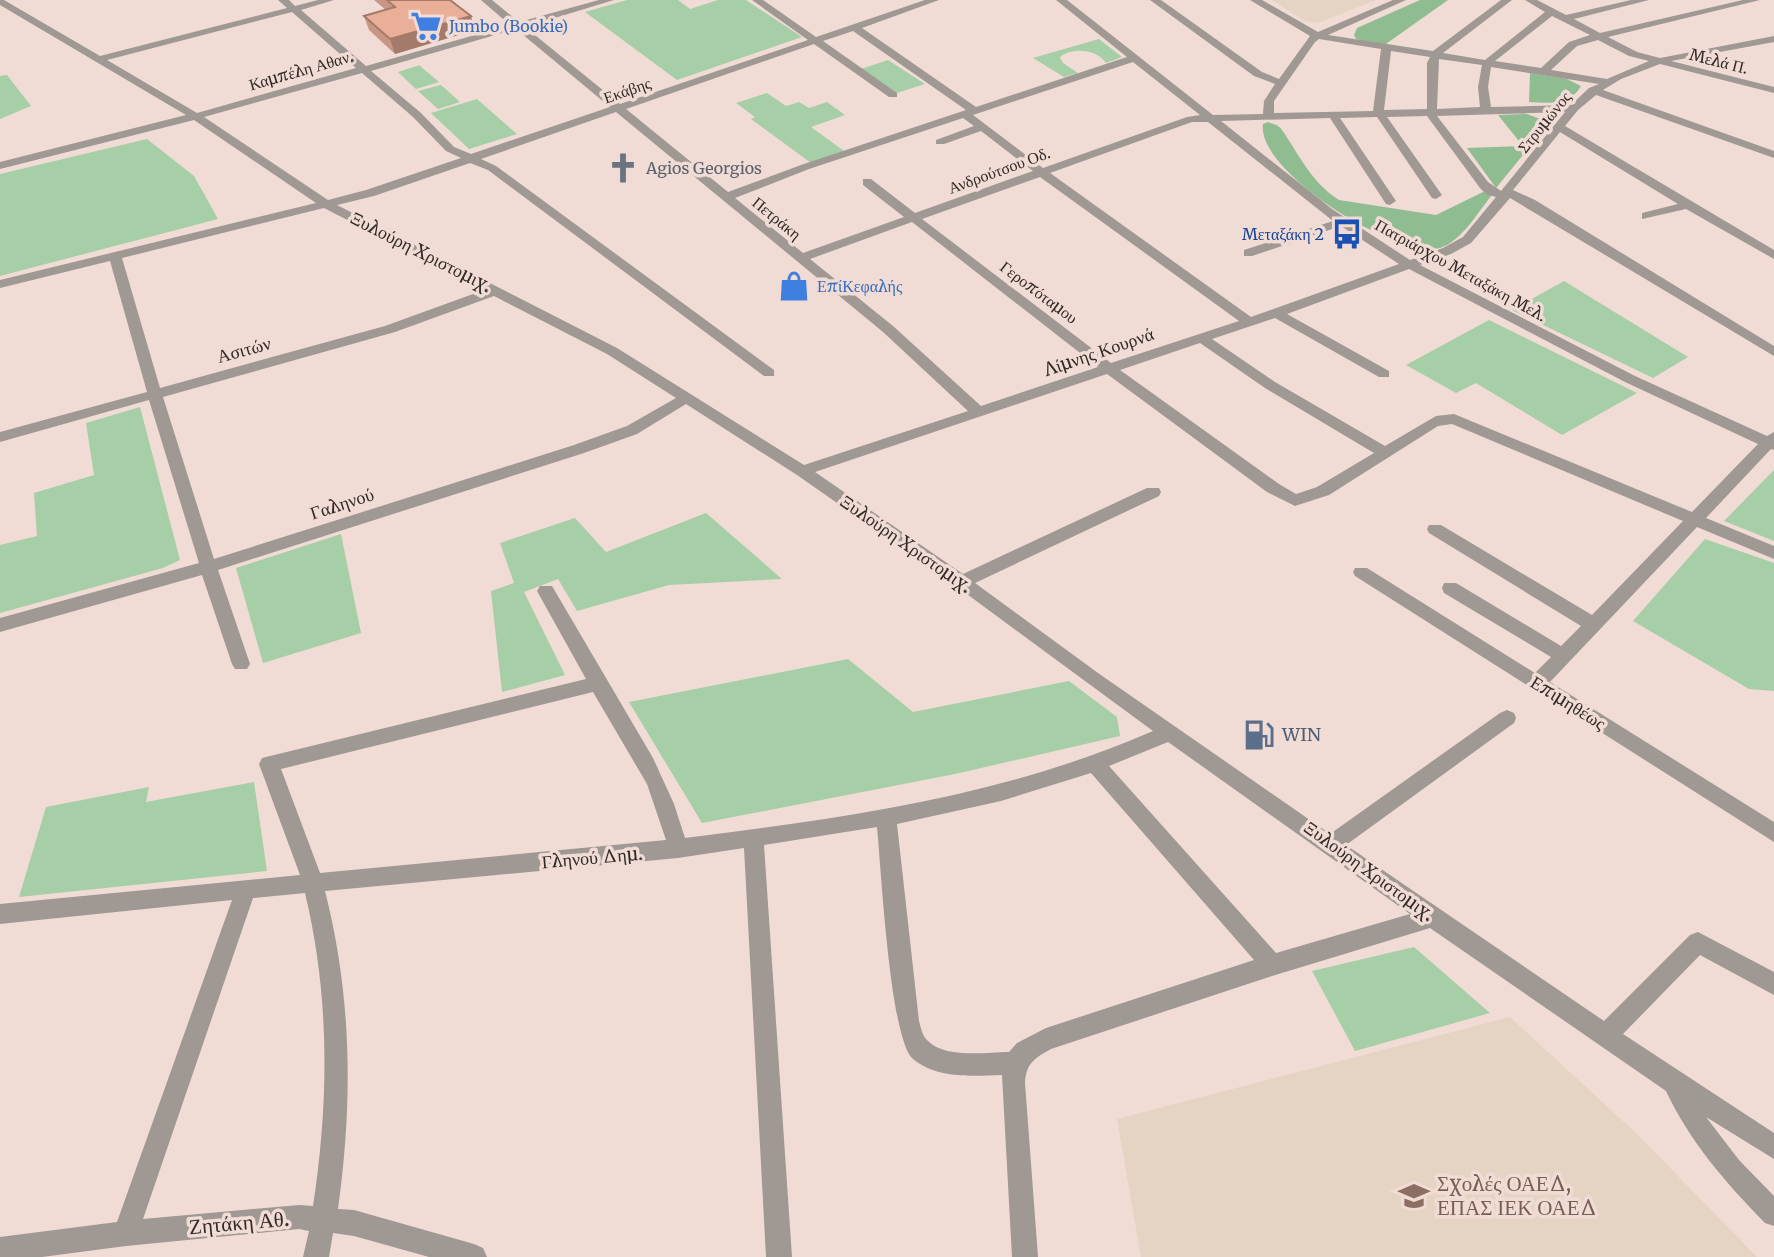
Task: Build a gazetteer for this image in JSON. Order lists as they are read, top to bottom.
{
  "streets": {
    "street": [
      "Μελά Π.",
      "Καμπέλη Αθαν.",
      "Εκάβης",
      "Στρυμώνος",
      "Ανδρούτσου Οδ.",
      "Πετράκη",
      "Ξυλούρη Χριστομιχ.",
      "Πατριάρχου Μεταξάκη Μελ.",
      "Γεροπόταμου",
      "Ασιτών",
      "Λίμνης Κουρνά",
      "Γαληνού",
      "Επιμηθέως",
      "Γληνού Δημ.",
      "Ζητάκη Αθ."
    ]
  },
  "crossings": [
    ["Μελά Π.", "Στρυμώνος"],
    ["Καμπέλη Αθαν.", "Πετράκη"],
    ["Καμπέλη Αθαν.", "Ξυλούρη Χριστομιχ."],
    ["Εκάβης", "Πετράκη"],
    ["Εκάβης", "Ξυλούρη Χριστομιχ."],
    ["Στρυμώνος", "Ανδρούτσου Οδ."],
    ["Στρυμώνος", "Πατριάρχου Μεταξάκη Μελ."],
    ["Στρυμώνος", "Λίμνης Κουρνά"],
    ["Ανδρούτσου Οδ.", "Πετράκη"],
    ["Ανδρούτσου Οδ.", "Πατριάρχου Μεταξάκη Μελ."],
    ["Ανδρούτσου Οδ.", "Γεροπόταμου"],
    ["Πετράκη", "Λίμνης Κουρνά"],
    ["Ξυλούρη Χριστομιχ.", "Ασιτών"],
    ["Ξυλούρη Χριστομιχ.", "Λίμνης Κουρνά"],
    ["Ξυλούρη Χριστομιχ.", "Γαληνού"],
    ["Ξυλούρη Χριστομιχ.", "Γληνού Δημ."],
    ["Πατριάρχου Μεταξάκη Μελ.", "Λίμνης Κουρνά"],
    ["Γεροπόταμου", "Λίμνης Κουρνά"]
  ],
  "places": {
    "supermarket": ["Jumbo (Bookie)"],
    "church": ["Agios Georgios"],
    "bus stop": ["Μεταξάκη 2"],
    "shop": ["ΕπίΚεφαλής"],
    "fuel station": ["WIN"],
    "school or university": ["Σχολές ΟΑΕΔ, ΕΠΑΣ ΙΕΚ ΟΑΕΔ"]
  }
}
